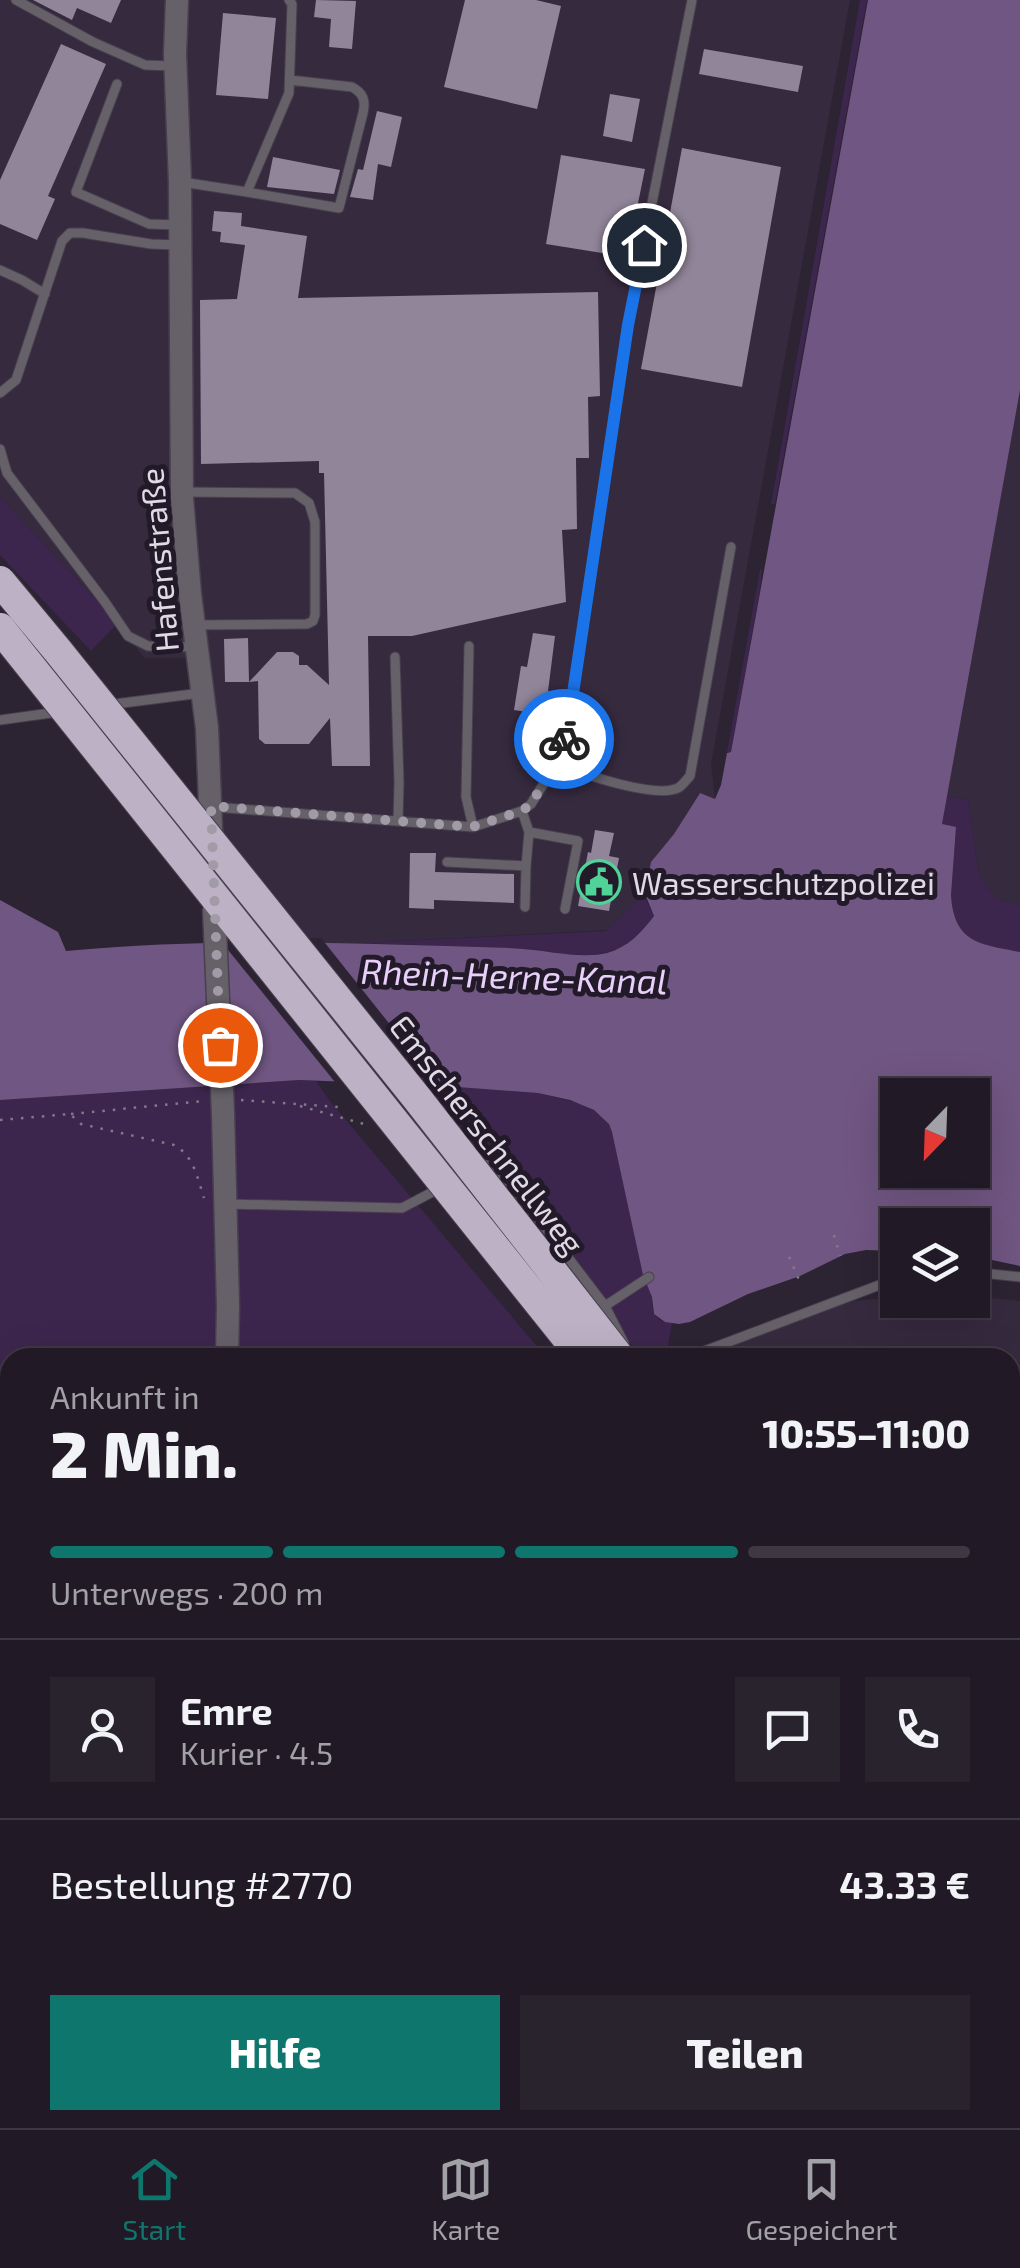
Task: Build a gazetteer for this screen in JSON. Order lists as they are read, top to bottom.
{
  "streets": {
    "highway": ["Emscherschnellweg"],
    "street": ["Hafenstraße"]
  },
  "water": ["Rhein-Herne-Kanal"],
  "places": {
    "public building": ["Wasserschutzpolizei"]
  },
  "north": "bottom left",
  "page": {
    "heading": ["2 Min.", "Ankunft in", "10:55–11:00"],
    "panel": [
      "Emre",
      "Kurier · 4.5",
      "Bestellung #2770",
      "43.33 €"
    ],
    "bar": "Unterwegs · 200 m",
    "buttons": ["Hilfe", "Teilen"],
    "tabs": ["Start", "Karte", "Gespeichert"]
  }
}
